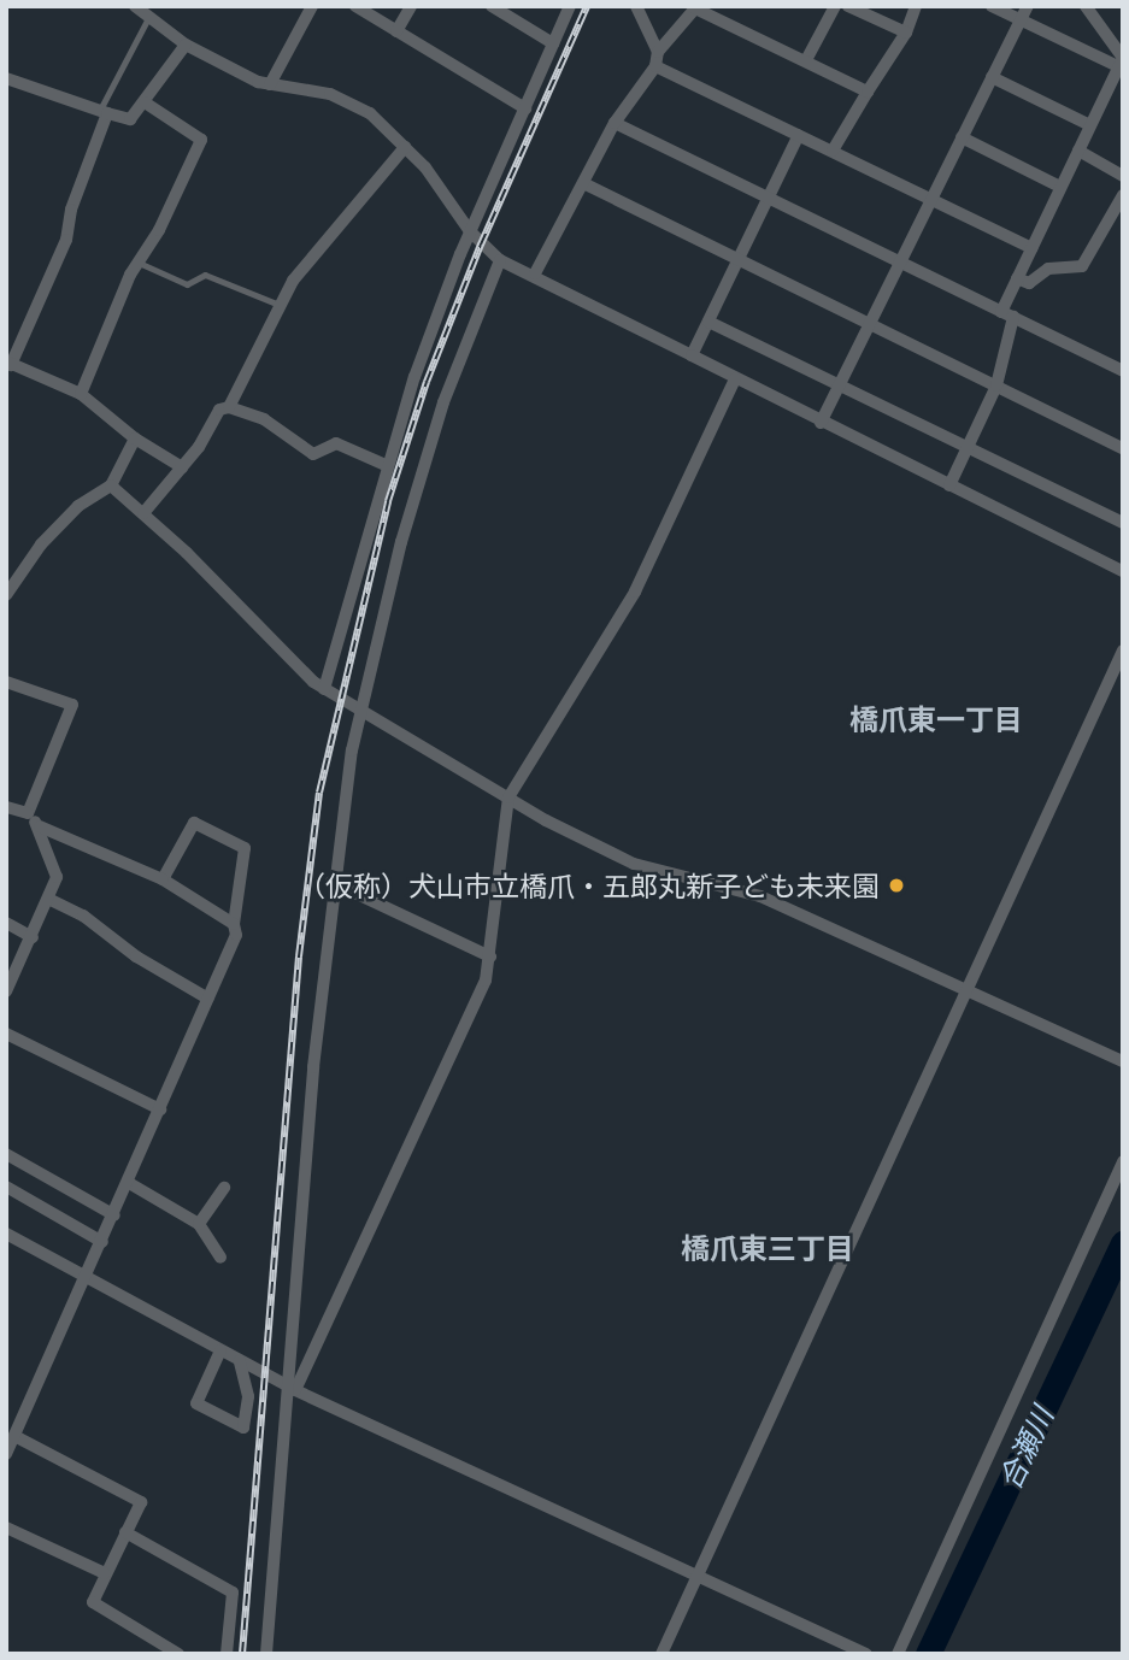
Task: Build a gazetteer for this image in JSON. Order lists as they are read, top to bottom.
{
  "districts": ["橋爪東一丁目", "橋爪東三丁目"],
  "water": ["合瀬川"],
  "places": ["（仮称）犬山市立橋爪・五郎丸新子ども未来園"]
}
